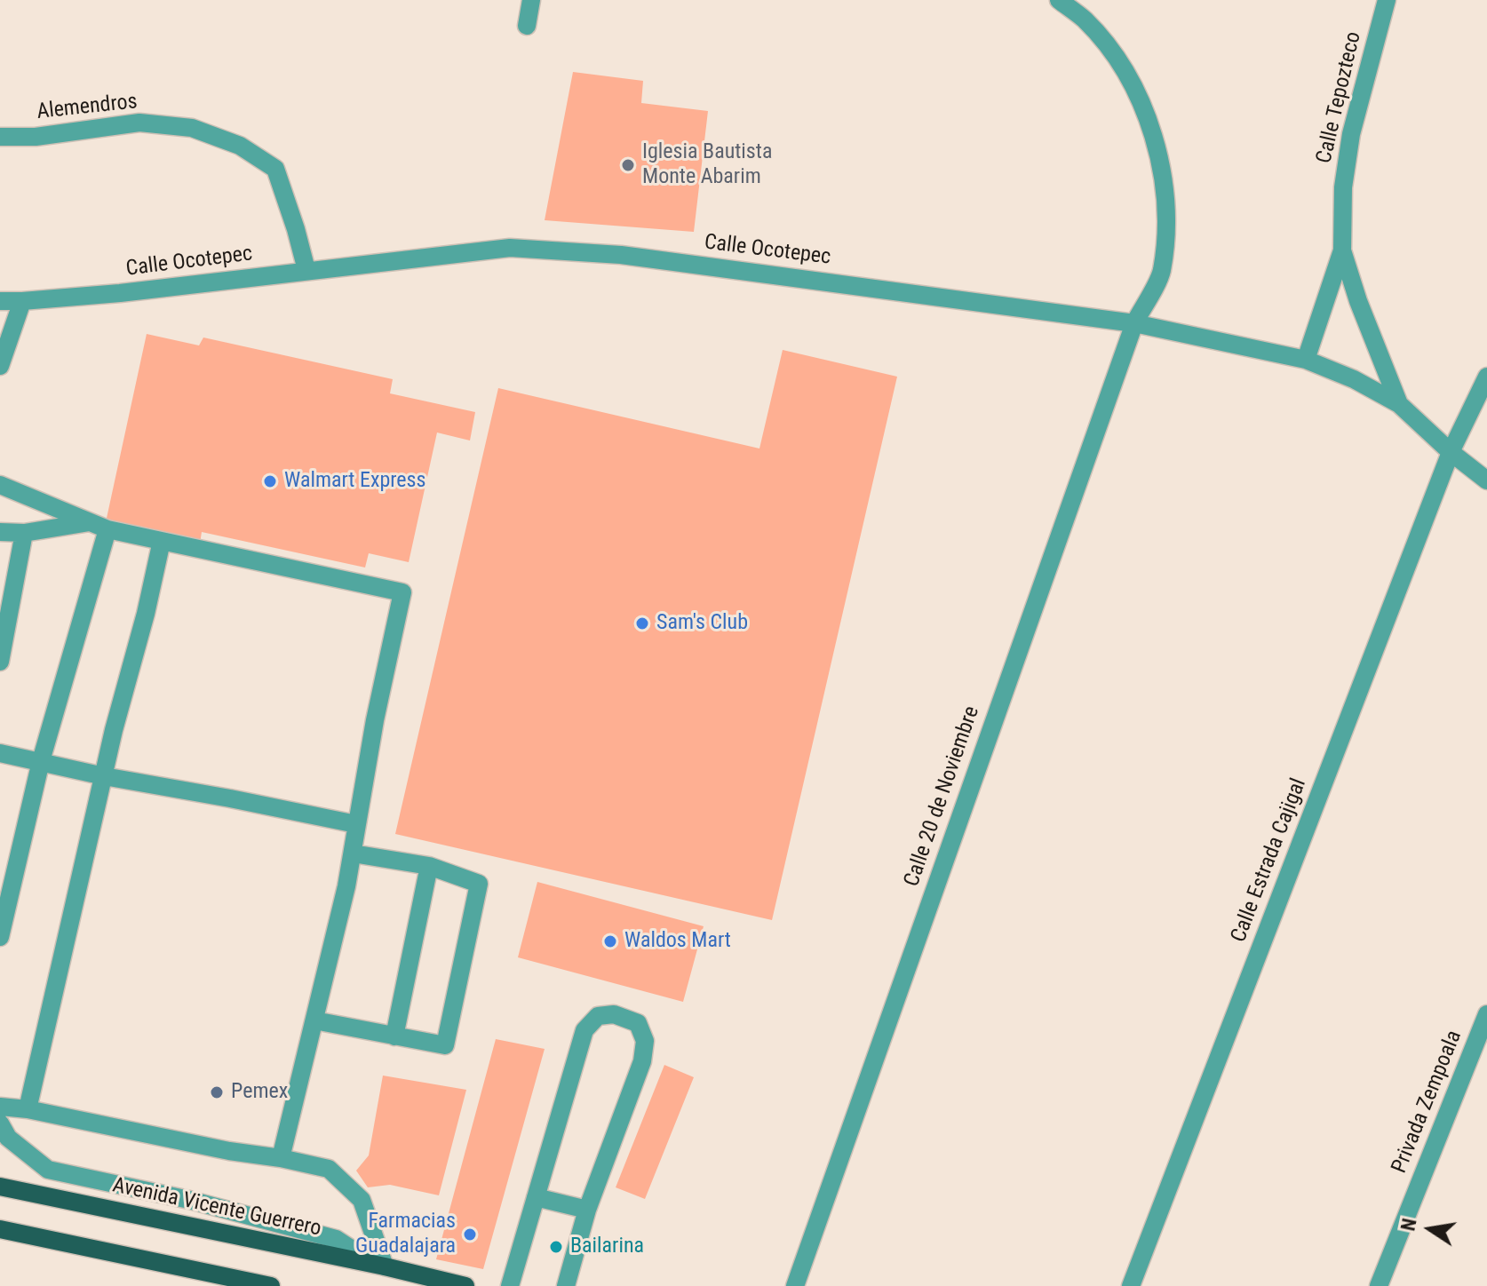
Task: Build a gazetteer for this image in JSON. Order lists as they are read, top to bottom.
{
  "streets": {
    "main road": ["Avenida Vicente Guerrero"],
    "street": [
      "Calle Tepozteco",
      "Alemendros",
      "Calle Ocotepec",
      "Calle 20 de Noviembre",
      "Calle Estrada Cajigal",
      "Privada Zempoala"
    ]
  },
  "crossings": [
    ["Calle Tepozteco", "Calle Ocotepec"],
    ["Alemendros", "Calle Ocotepec"],
    ["Calle Ocotepec", "Calle 20 de Noviembre"],
    ["Calle Ocotepec", "Calle Estrada Cajigal"]
  ],
  "places": [
    "Iglesia Bautista Monte Abarim",
    "Walmart Express",
    "Sam's Club",
    "Waldos Mart",
    "Pemex",
    "Farmacias Guadalajara",
    "Bailarina"
  ],
  "north": "left"
}
